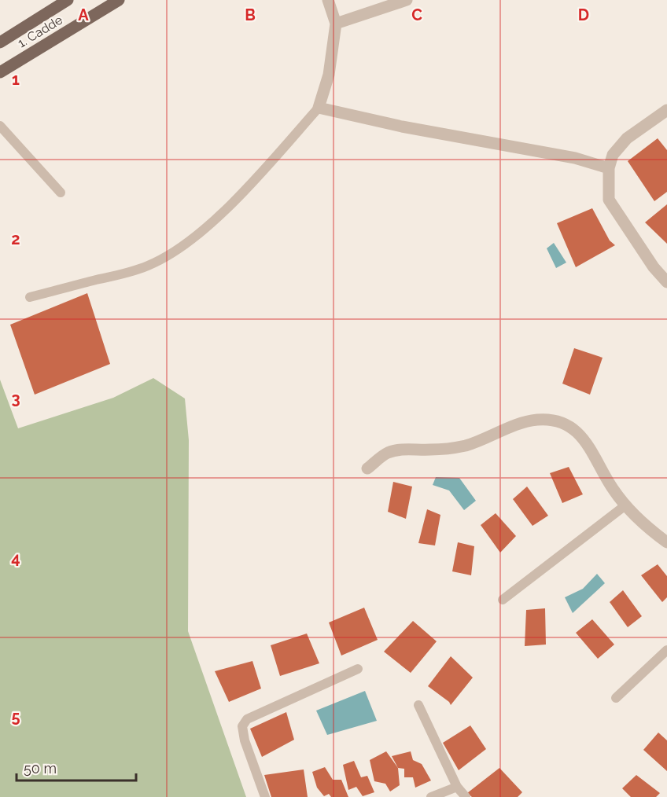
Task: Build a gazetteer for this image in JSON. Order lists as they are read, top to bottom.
{
  "streets": {
    "main road": ["1. Cadde"]
  },
  "scale_bar": "50 m",
  "grid": {
    "columns": [
      "A",
      "B",
      "C",
      "D"
    ],
    "rows": [
      "1",
      "2",
      "3",
      "4",
      "5"
    ]
  }
}
